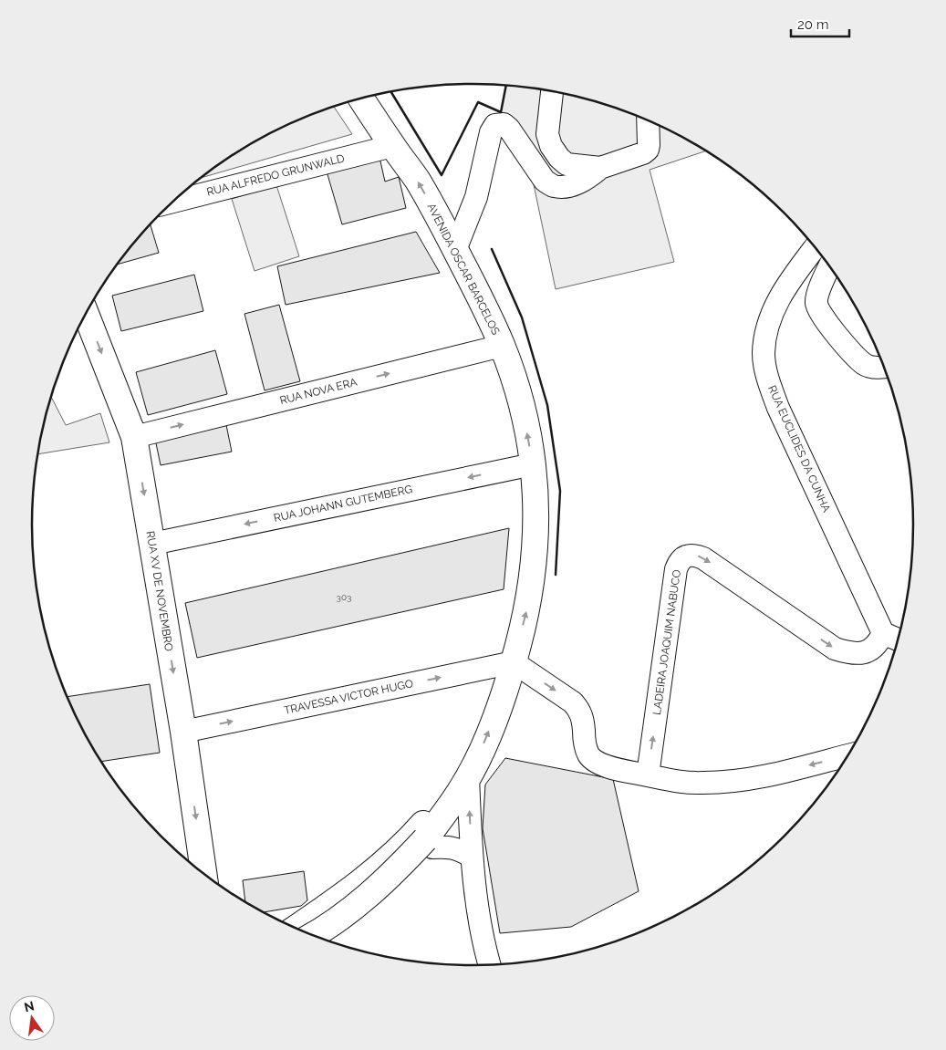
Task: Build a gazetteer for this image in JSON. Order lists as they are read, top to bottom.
{
  "streets": {
    "main road": ["AVENIDA OSCAR BARCELOS", "RUA XV DE NOVEMBRO"],
    "street": [
      "RUA ALFREDO GRUNWALD",
      "RUA NOVA ERA",
      "RUA EUCLIDES DA CUNHA",
      "RUA JOHANN GUTEMBERG",
      "LADEIRA JOAQUIM NABUCO",
      "TRAVESSA VICTOR HUGO"
    ]
  },
  "crossings": [
    ["RUA ALFREDO GRUNWALD", "AVENIDA OSCAR BARCELOS"],
    ["AVENIDA OSCAR BARCELOS", "RUA NOVA ERA"],
    ["AVENIDA OSCAR BARCELOS", "RUA JOHANN GUTEMBERG"],
    ["AVENIDA OSCAR BARCELOS", "TRAVESSA VICTOR HUGO"],
    ["RUA NOVA ERA", "RUA XV DE NOVEMBRO"],
    ["RUA EUCLIDES DA CUNHA", "LADEIRA JOAQUIM NABUCO"],
    ["RUA JOHANN GUTEMBERG", "RUA XV DE NOVEMBRO"],
    ["RUA XV DE NOVEMBRO", "TRAVESSA VICTOR HUGO"]
  ],
  "one_way": [
    "AVENIDA OSCAR BARCELOS",
    "RUA NOVA ERA",
    "RUA JOHANN GUTEMBERG",
    "RUA XV DE NOVEMBRO",
    "TRAVESSA VICTOR HUGO"
  ],
  "house_numbers": ["303"],
  "scale_bar": "20 m",
  "north": "top"
}
